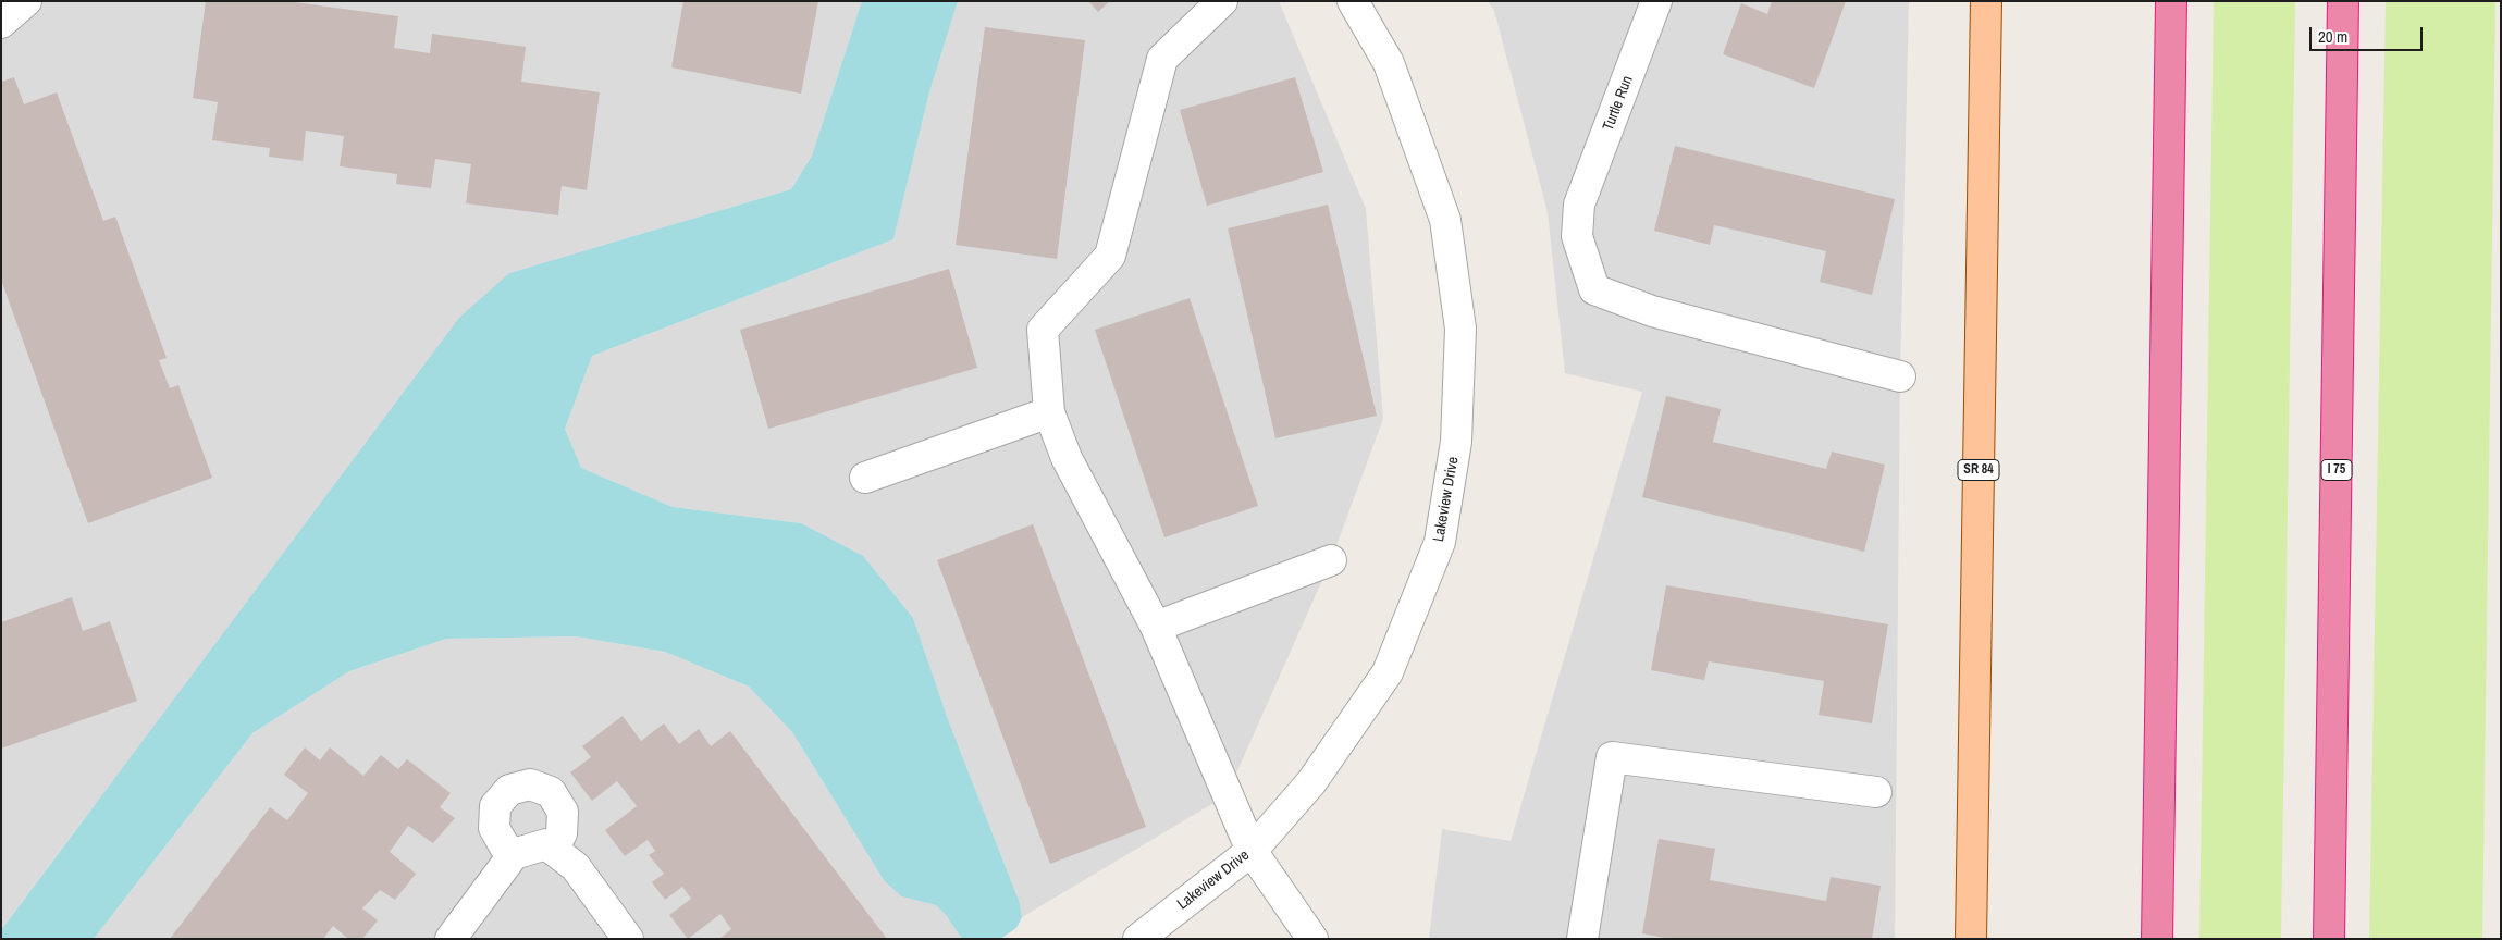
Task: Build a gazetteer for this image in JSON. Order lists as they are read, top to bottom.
{
  "streets": {
    "highway": ["I 75"],
    "main road": ["SR 84"],
    "street": ["Turtle Run", "Lakeview Drive"]
  },
  "scale_bar": "20 m"
}
